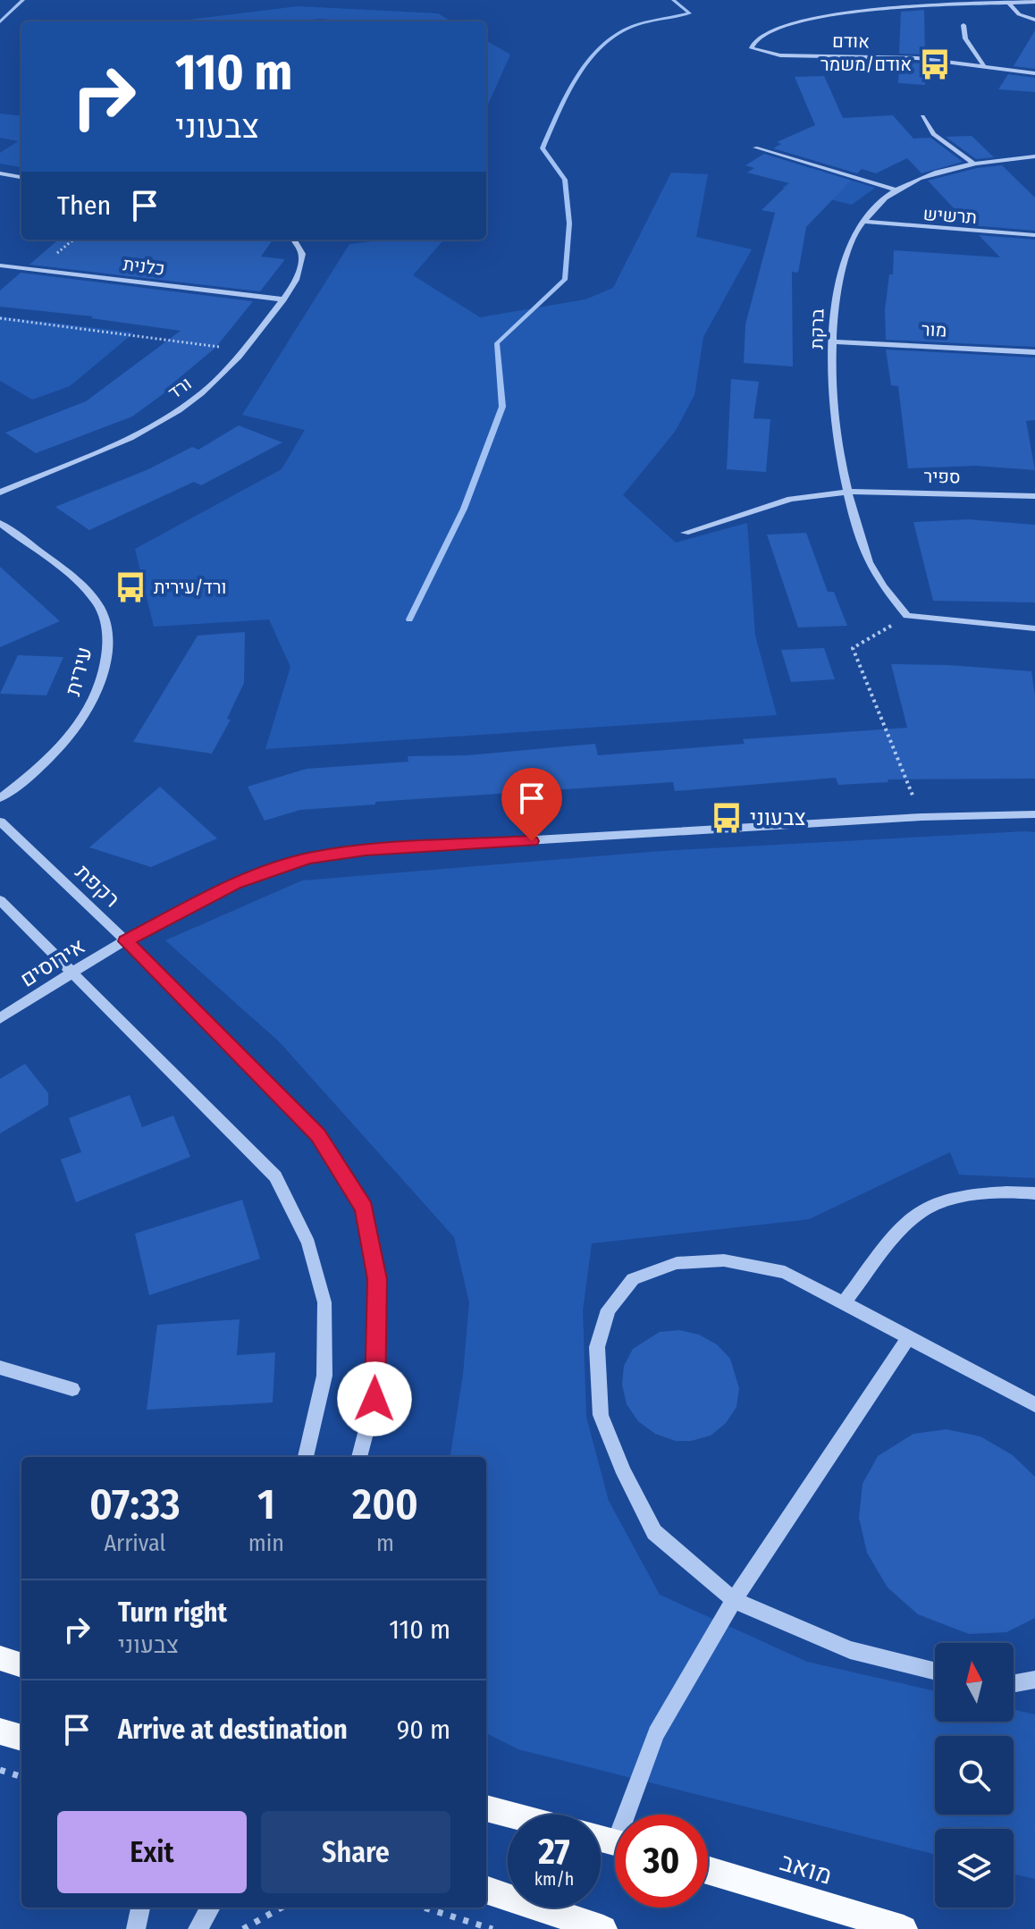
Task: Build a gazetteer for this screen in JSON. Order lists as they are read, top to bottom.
{
  "streets": {
    "main road": ["מואב"],
    "street": [
      "אודם",
      "תרשיש",
      "כלנית",
      "ברקת",
      "מור",
      "ורד",
      "ספיר",
      "עירית",
      "רקפת",
      "אירוסים"
    ]
  },
  "crossings": [
    ["תרשיש", "ברקת"],
    ["כלנית", "ורד"],
    ["ברקת", "מור"],
    ["ברקת", "ספיר"],
    ["רקפת", "אירוסים"]
  ],
  "places": {
    "bus stop": ["אודם/משמר", "ורד/עירית", "צבעוני"]
  },
  "north": "top",
  "page": {
    "turn": ["110 m", "צבעוני"],
    "then": "Then",
    "eta": [
      "07:33",
      "Arrival",
      "1",
      "min",
      "200",
      "m"
    ],
    "list": [
      {
        "name": "Turn right",
        "note": "צבעוני",
        "value": "110 m"
      },
      {
        "name": "Arrive at destination",
        "value": "90 m"
      }
    ],
    "buttons": ["Exit", "Share"],
    "speed": "27 km/h",
    "limit": "30"
  }
}
